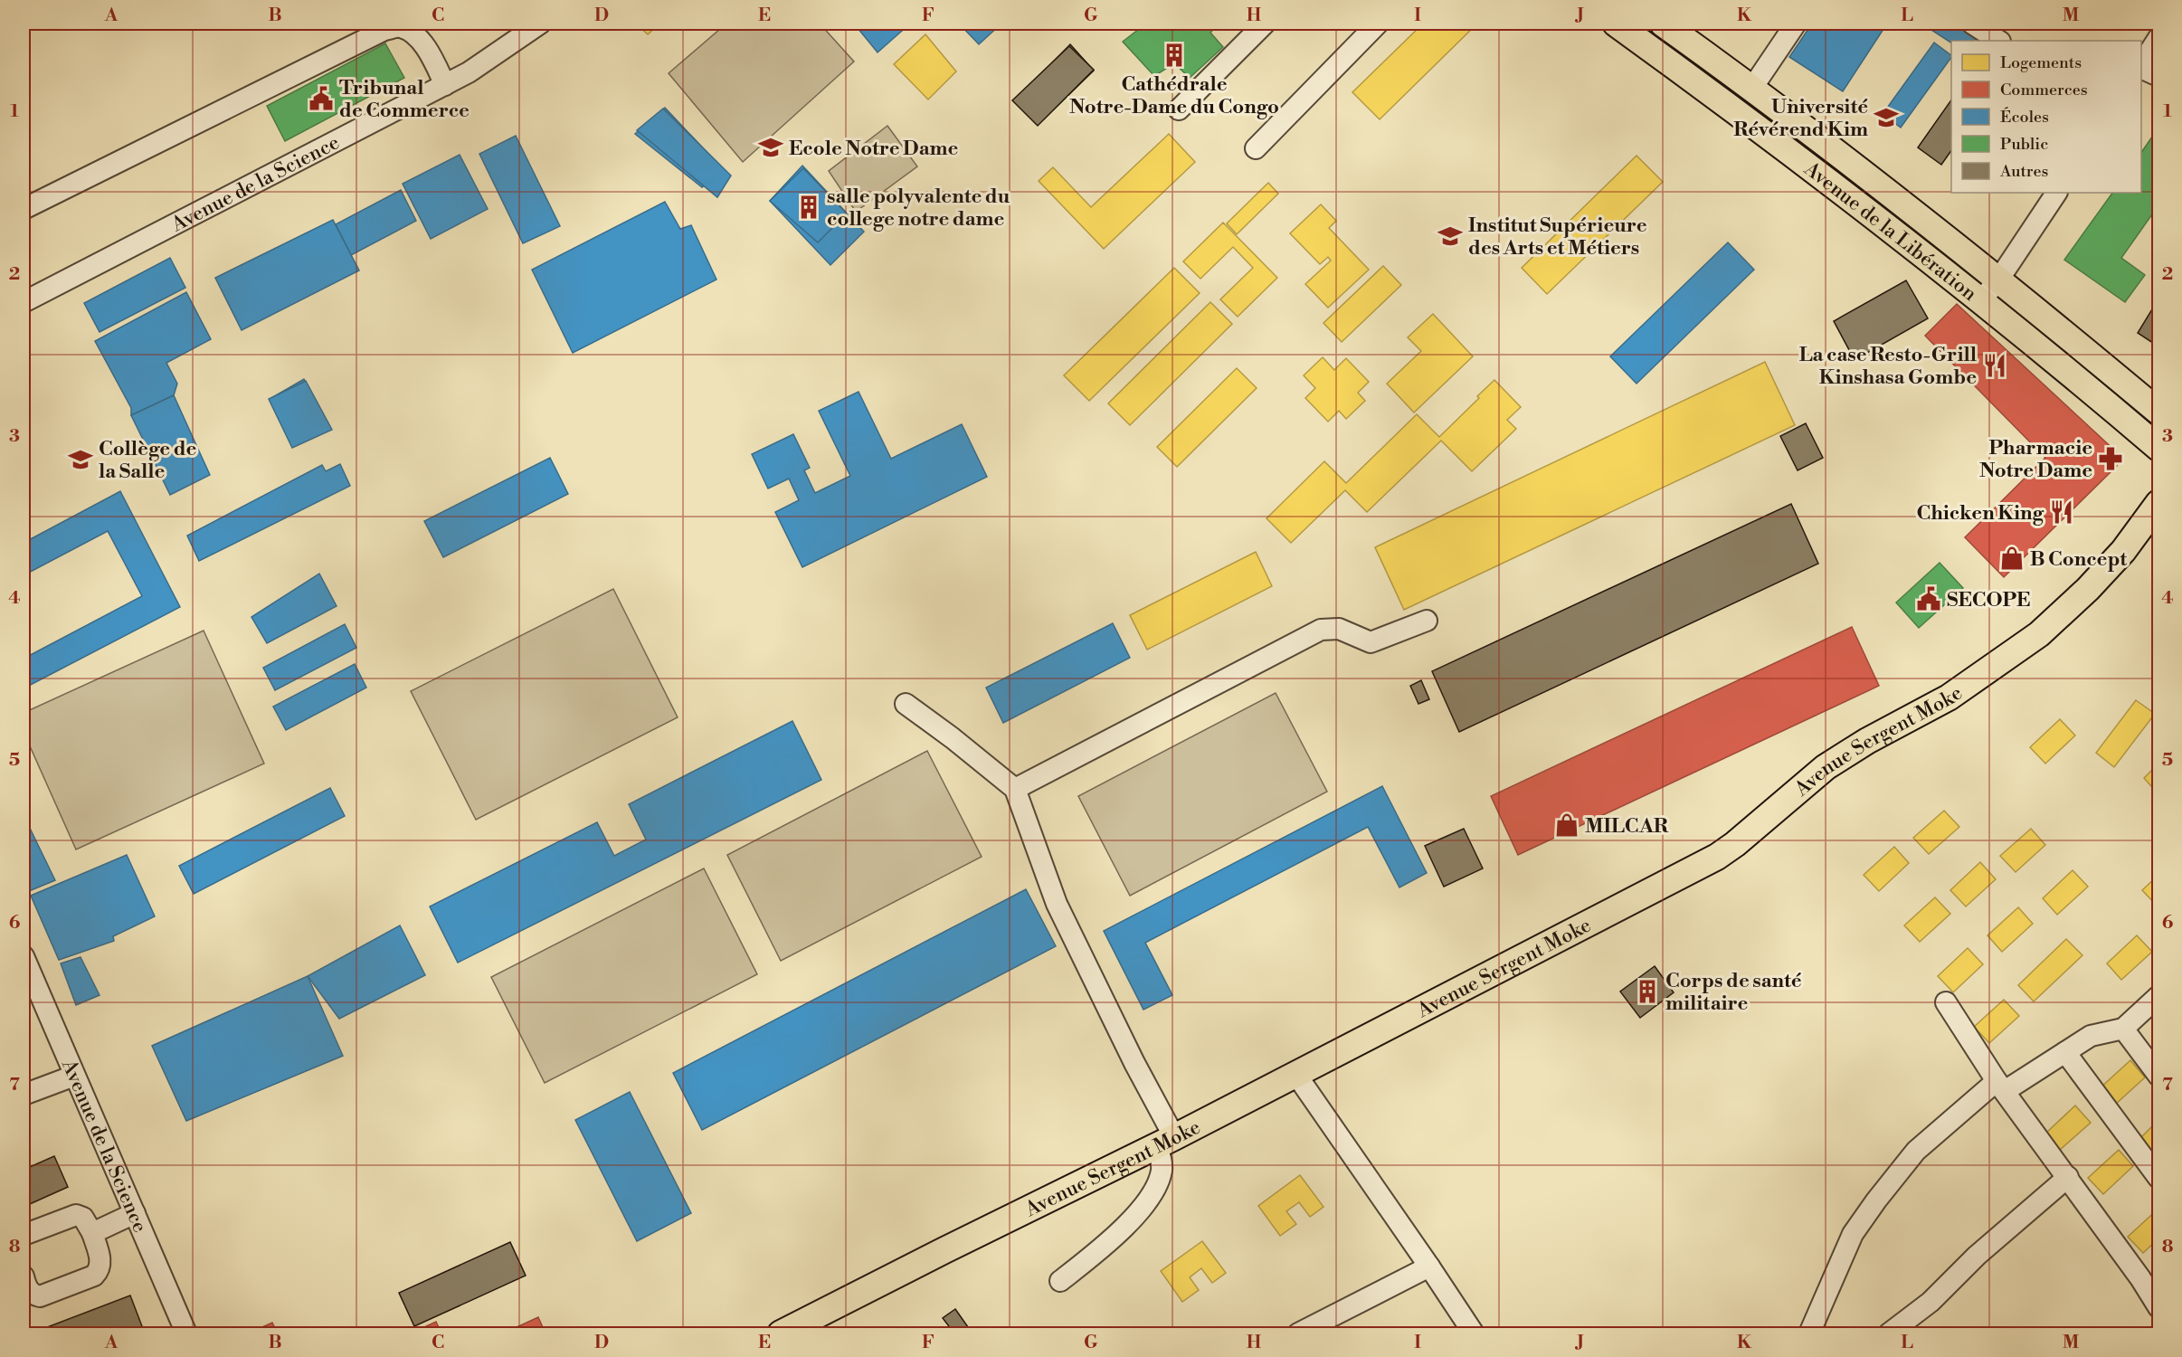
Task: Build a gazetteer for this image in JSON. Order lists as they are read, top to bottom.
{
  "streets": {
    "main road": ["Avenue de la Libération", "Avenue Sergent Moke"],
    "street": ["Avenue de la Science"]
  },
  "places": {
    "building": ["Cathédrale Notre-Dame du Congo", "salle polyvalente du college notre dame", "Corps de santé militaire"],
    "public building": ["Tribunal de Commerce", "SECOPE"],
    "school or university": [
      "Université Révérend Kim",
      "Ecole Notre Dame",
      "Institut Supérieure des Arts et Métiers",
      "Collège de la Salle"
    ],
    "restaurant": ["La case Resto-Grill Kinshasa Gombe", "Chicken King"],
    "pharmacy": ["Pharmacie Notre Dame"],
    "shop": ["B Concept", "MILCAR"]
  },
  "legend": [
    "Logements",
    "Commerces",
    "Écoles",
    "Public",
    "Autres"
  ],
  "grid": {
    "columns": [
      "A",
      "B",
      "C",
      "D",
      "E",
      "F",
      "G",
      "H",
      "I",
      "J",
      "K",
      "L",
      "M"
    ],
    "rows": [
      "1",
      "2",
      "3",
      "4",
      "5",
      "6",
      "7",
      "8"
    ]
  }
}
